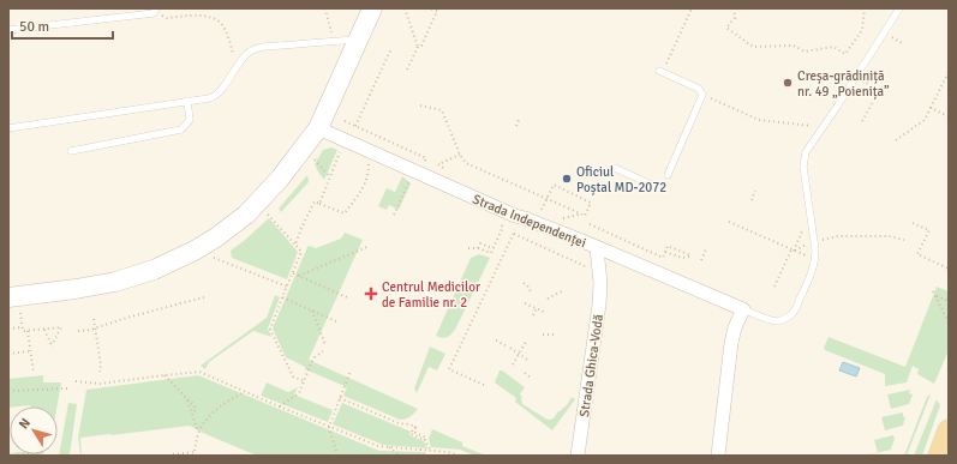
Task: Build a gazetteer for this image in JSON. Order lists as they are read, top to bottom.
{
  "streets": {
    "street": ["Strada Independenței", "Strada Ghica-Vodă"]
  },
  "crossings": [
    ["Strada Independenței", "Strada Ghica-Vodă"]
  ],
  "places": {
    "other": ["Creșa-grădiniță nr. 49 „Poienița”", "Oficiul Poștal MD-2072"],
    "health": ["Centrul Medicilor de Familie nr. 2"]
  },
  "scale_bar": "50 m",
  "north": "top left"
}
